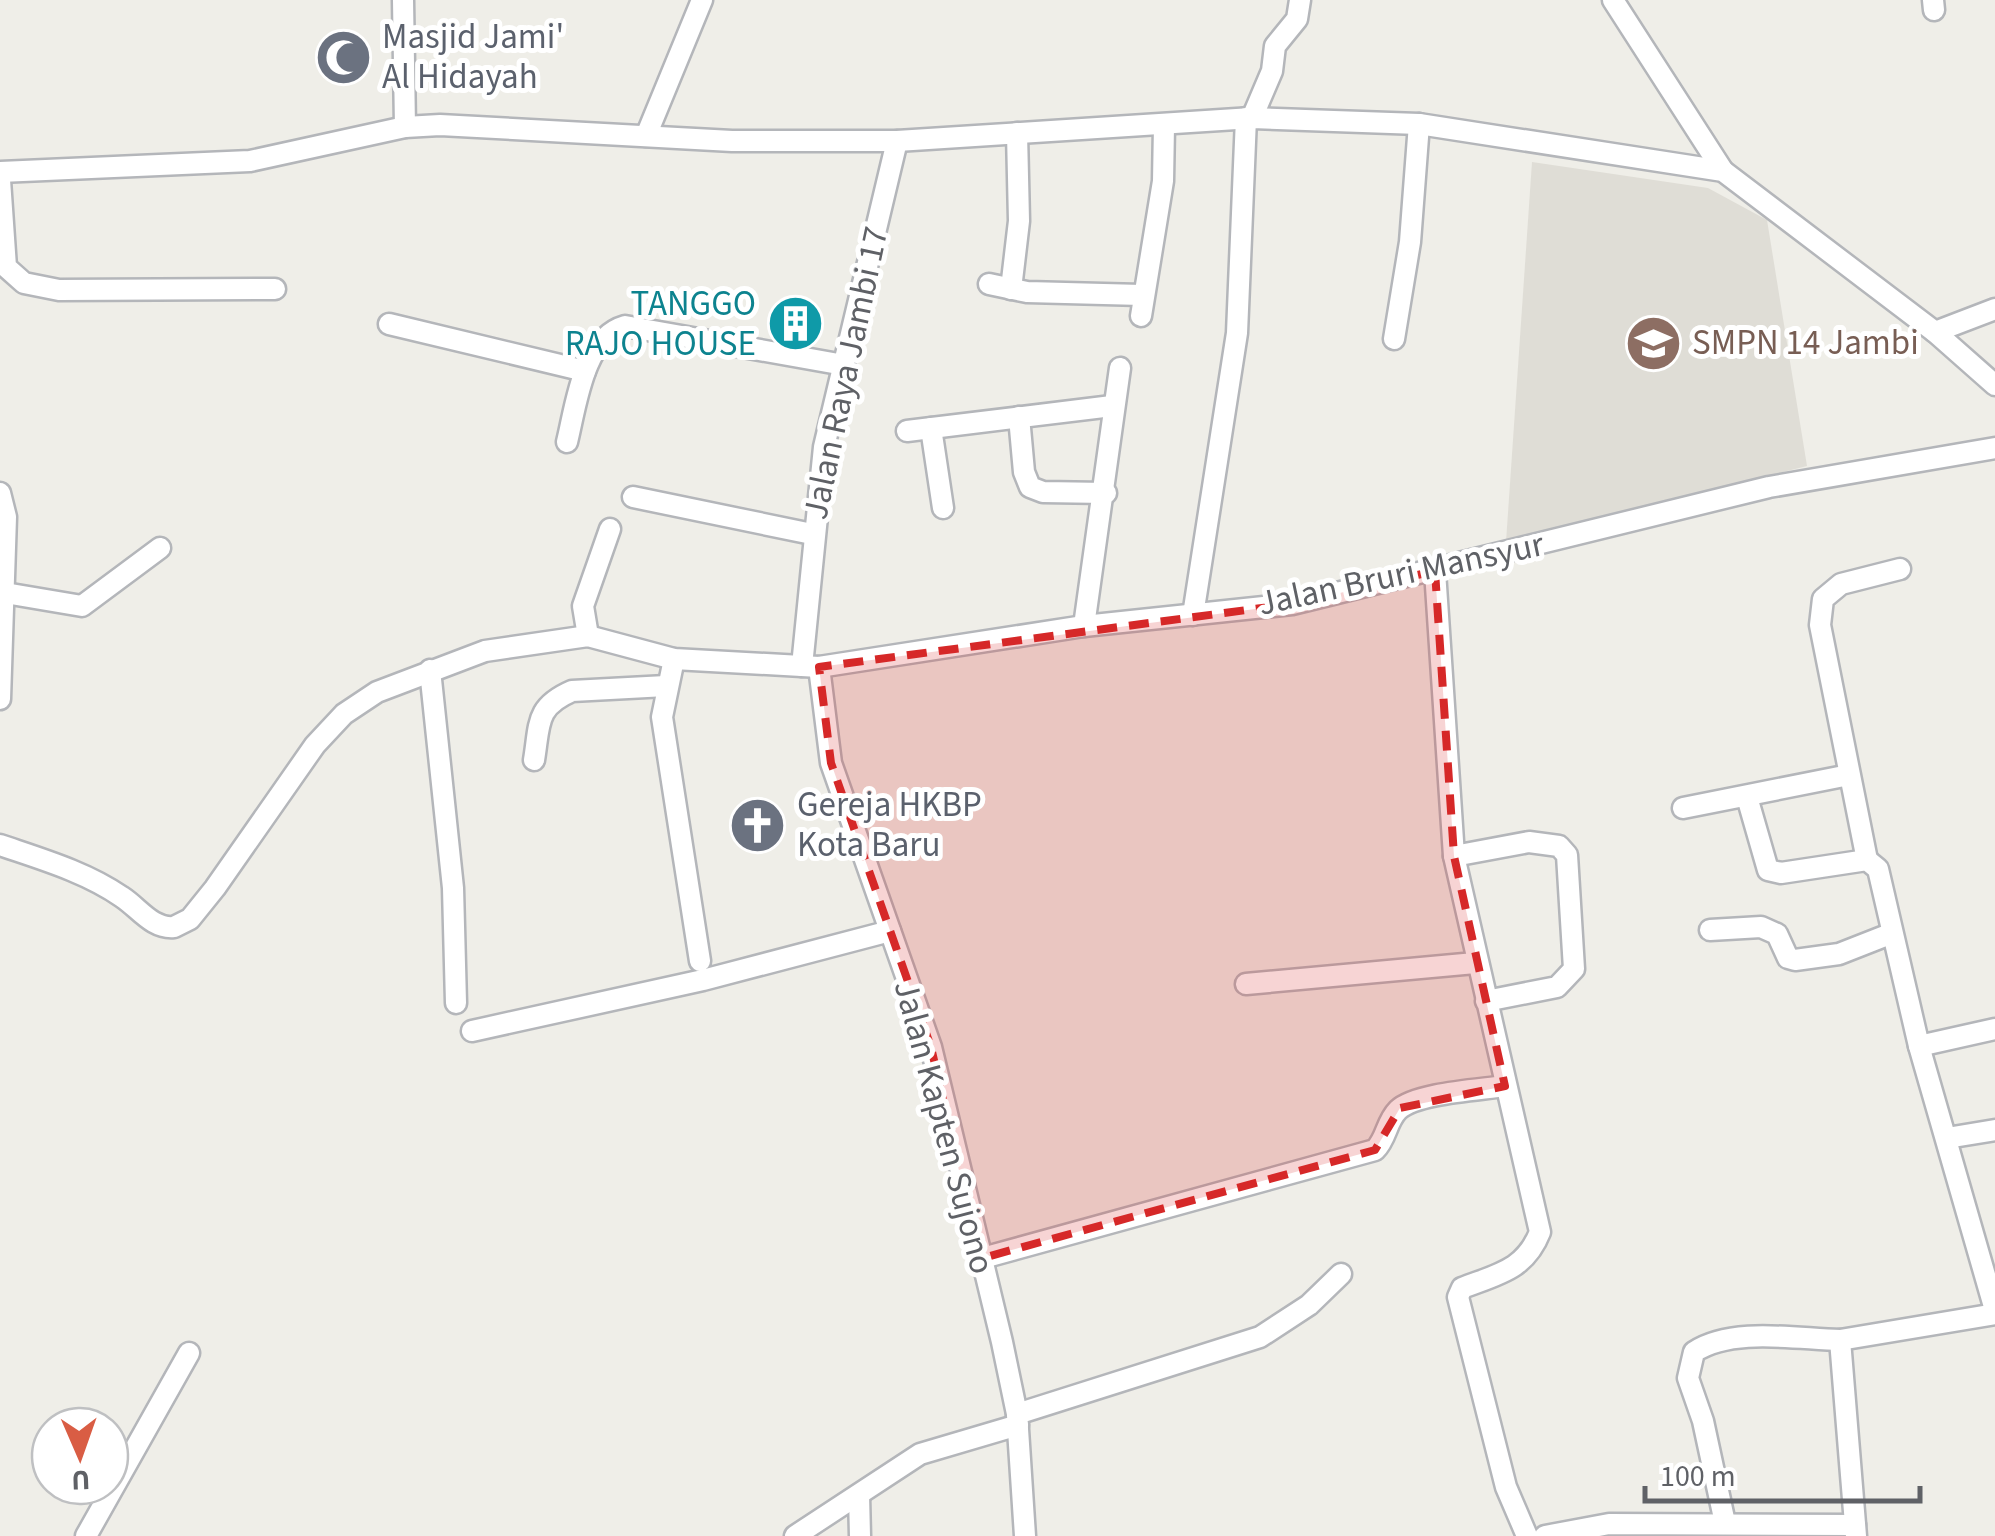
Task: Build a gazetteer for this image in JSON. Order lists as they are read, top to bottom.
{
  "streets": {
    "street": ["Jalan Raya Jambi 17", "Jalan Bruri Mansyur", "Jalan Kapten Sujono"]
  },
  "crossings": [
    ["Jalan Raya Jambi 17", "Jalan Bruri Mansyur"],
    ["Jalan Raya Jambi 17", "Jalan Kapten Sujono"],
    ["Jalan Bruri Mansyur", "Jalan Kapten Sujono"]
  ],
  "places": {
    "mosque": ["Masjid Jami' Al Hidayah"],
    "building": ["TANGGO RAJO HOUSE"],
    "school or university": ["SMPN 14 Jambi"],
    "church": ["Gereja HKBP Kota Baru"]
  },
  "scale_bar": "100 m",
  "north": "bottom"
}
